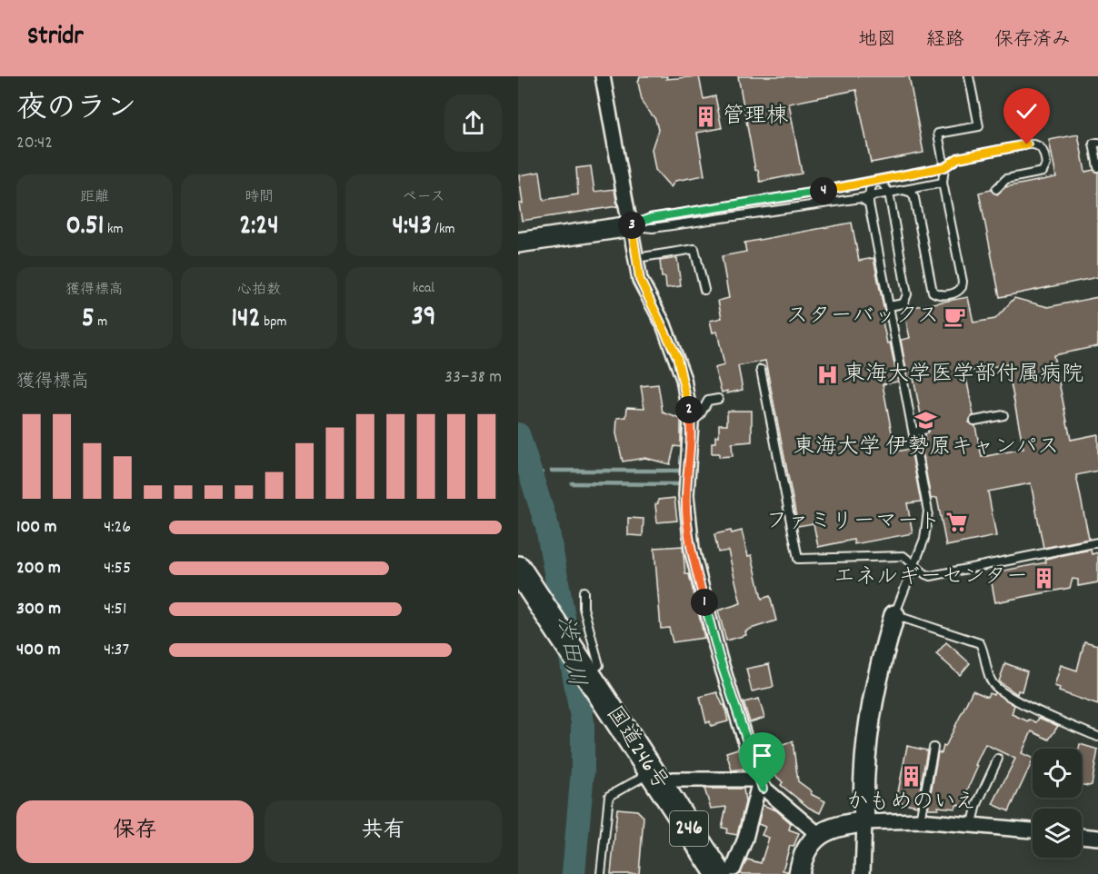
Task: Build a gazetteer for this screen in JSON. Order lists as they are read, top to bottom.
{
  "streets": {
    "highway": ["国道246号", "246"]
  },
  "water": ["渋田川"],
  "places": {
    "building": ["管理棟", "エネルギーセンター", "かもめのいえ"],
    "cafe": ["スターバックス"],
    "hospital": ["東海大学医学部付属病院"],
    "school or university": ["東海大学 伊勢原キャンパス"],
    "supermarket": ["ファミリーマート"]
  },
  "page": {
    "header": "Stridr",
    "nav": ["地図", "経路", "保存済み"],
    "heading": ["夜のラン", "20:42"],
    "stats": [
      ["距離", "0.51 km"],
      ["時間", "2:24"],
      ["ペース", "4:43 /km"],
      ["獲得標高", "5 m"],
      ["心拍数", "142 bpm"],
      ["kcal", "39"]
    ],
    "pins": [
      "4",
      "3",
      "2",
      "1"
    ],
    "chart": ["獲得標高", "33–38 m"],
    "list": [
      {
        "name": "100 m",
        "note": "4:26"
      },
      {
        "name": "200 m",
        "note": "4:55"
      },
      {
        "name": "300 m",
        "note": "4:51"
      },
      {
        "name": "400 m",
        "note": "4:37"
      }
    ],
    "buttons": ["保存", "共有"]
  }
}
